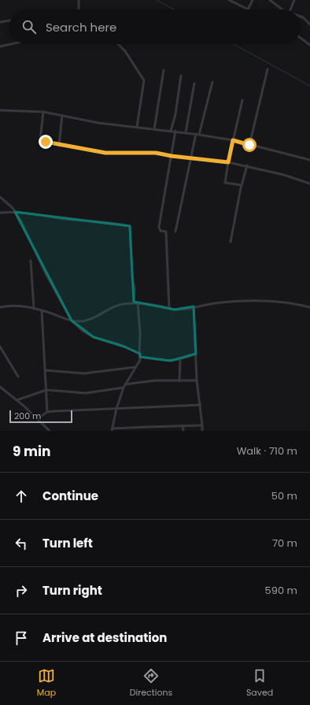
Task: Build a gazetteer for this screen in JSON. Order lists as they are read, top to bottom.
{
  "scale_bar": "200 m",
  "page": {
    "search": "Search here",
    "scale": "200 m",
    "heading": ["9 min", "Walk · 710 m"],
    "list": [
      ["Continue", "50 m"],
      ["Turn left", "70 m"],
      ["Turn right", "590 m"],
      "Arrive at destination"
    ],
    "nav": ["Map", "Directions", "Saved"]
  }
}
